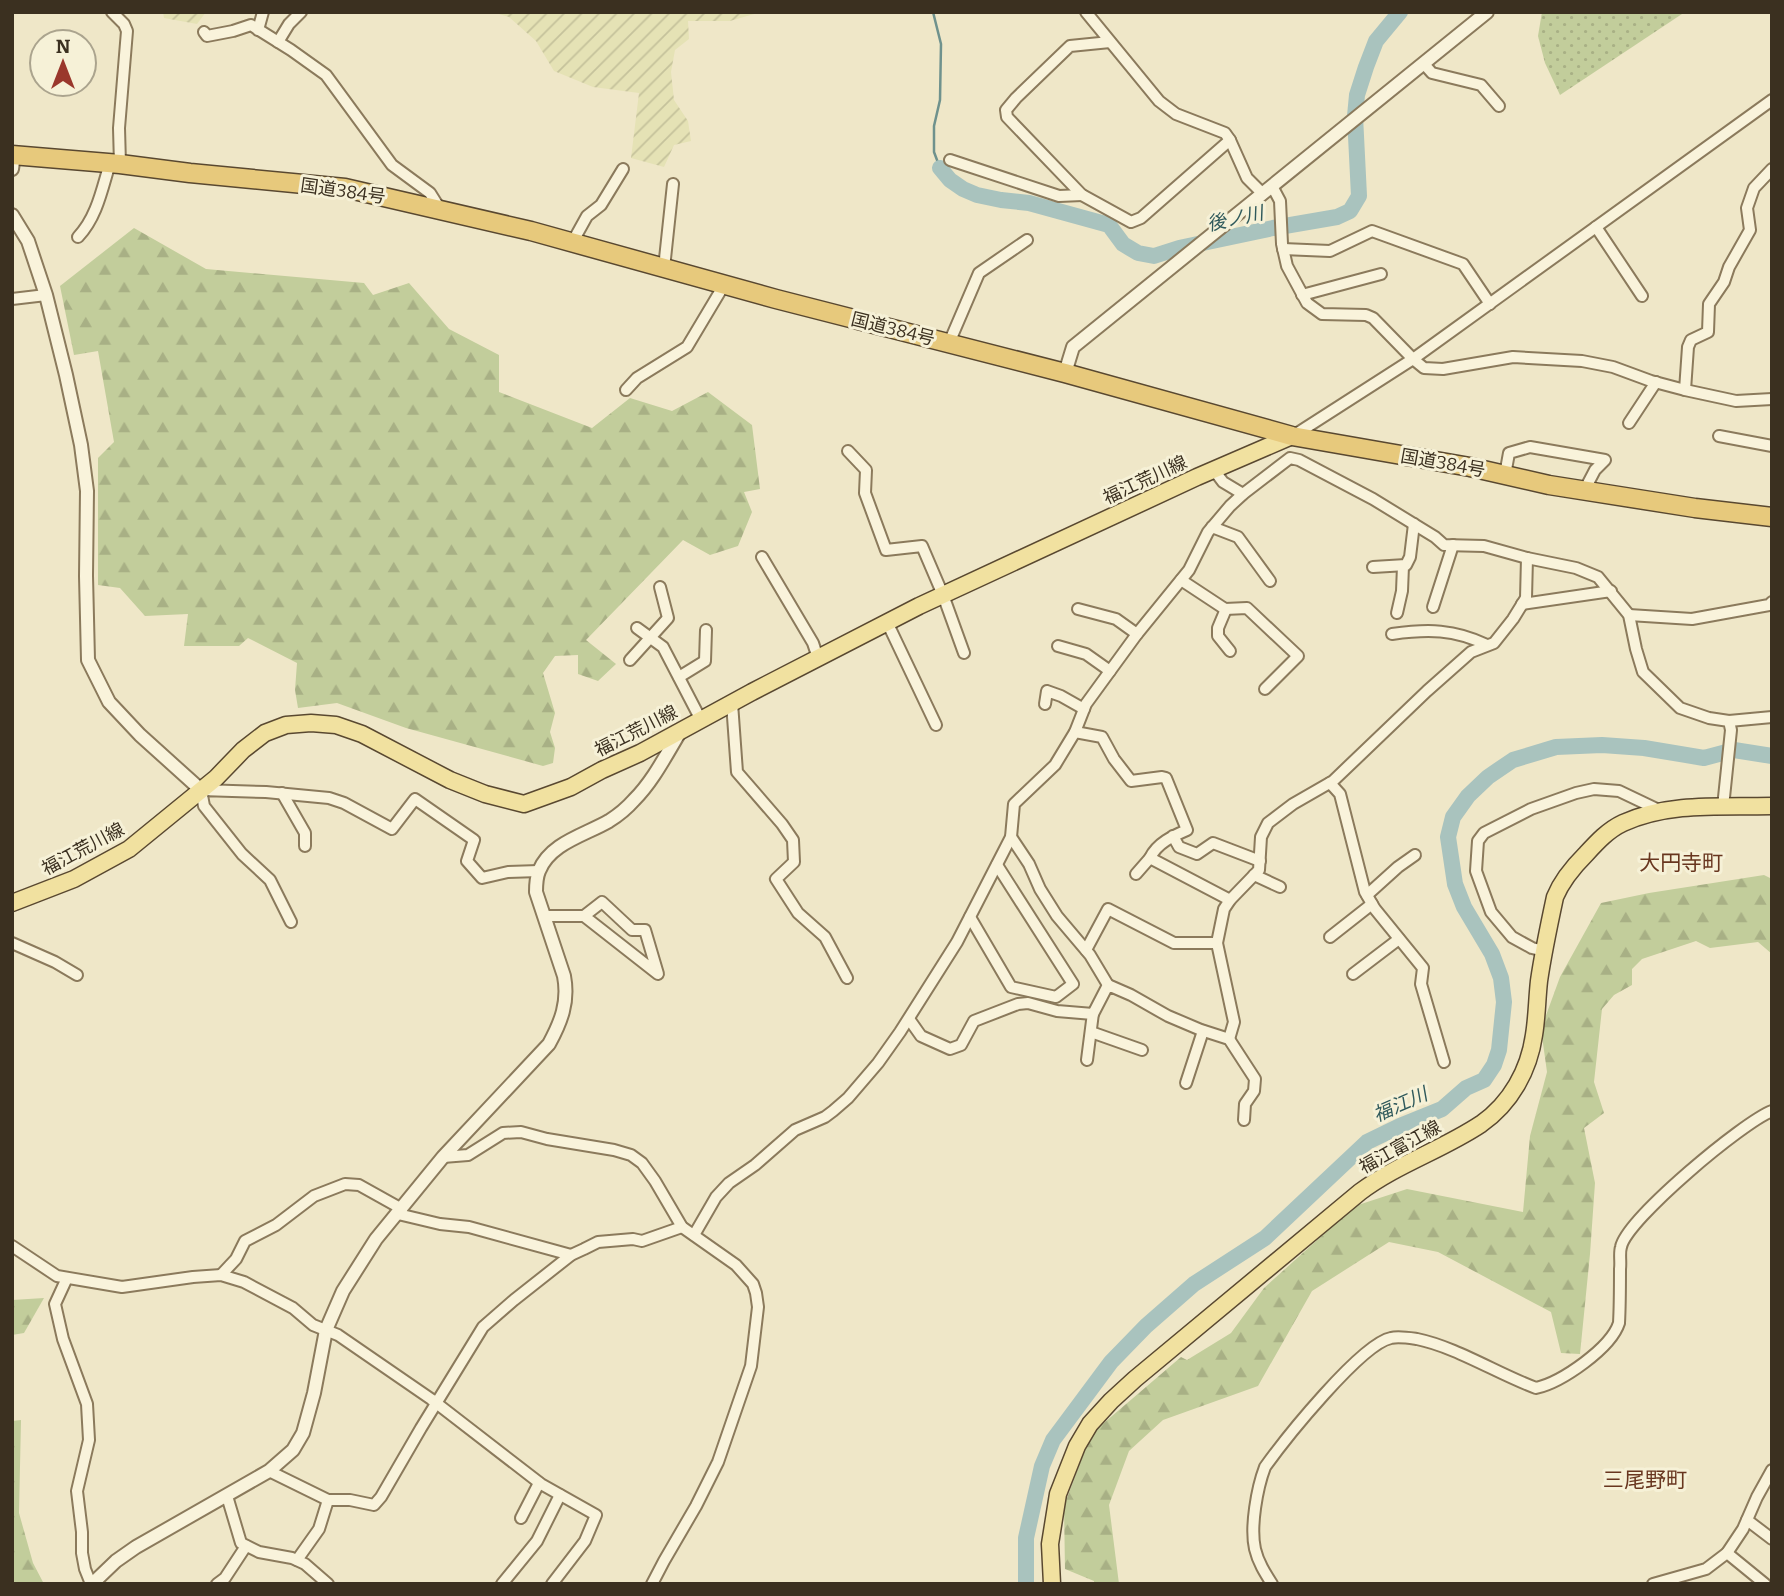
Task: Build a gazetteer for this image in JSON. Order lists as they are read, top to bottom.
{
  "streets": {
    "highway": ["国道384号"],
    "main road": ["福江荒川線", "福江富江線"]
  },
  "crossings": [
    ["国道384号", "福江荒川線"]
  ],
  "districts": ["大円寺町", "三尾野町"],
  "water": ["後ノ川", "福江川"],
  "north": "top"
}
